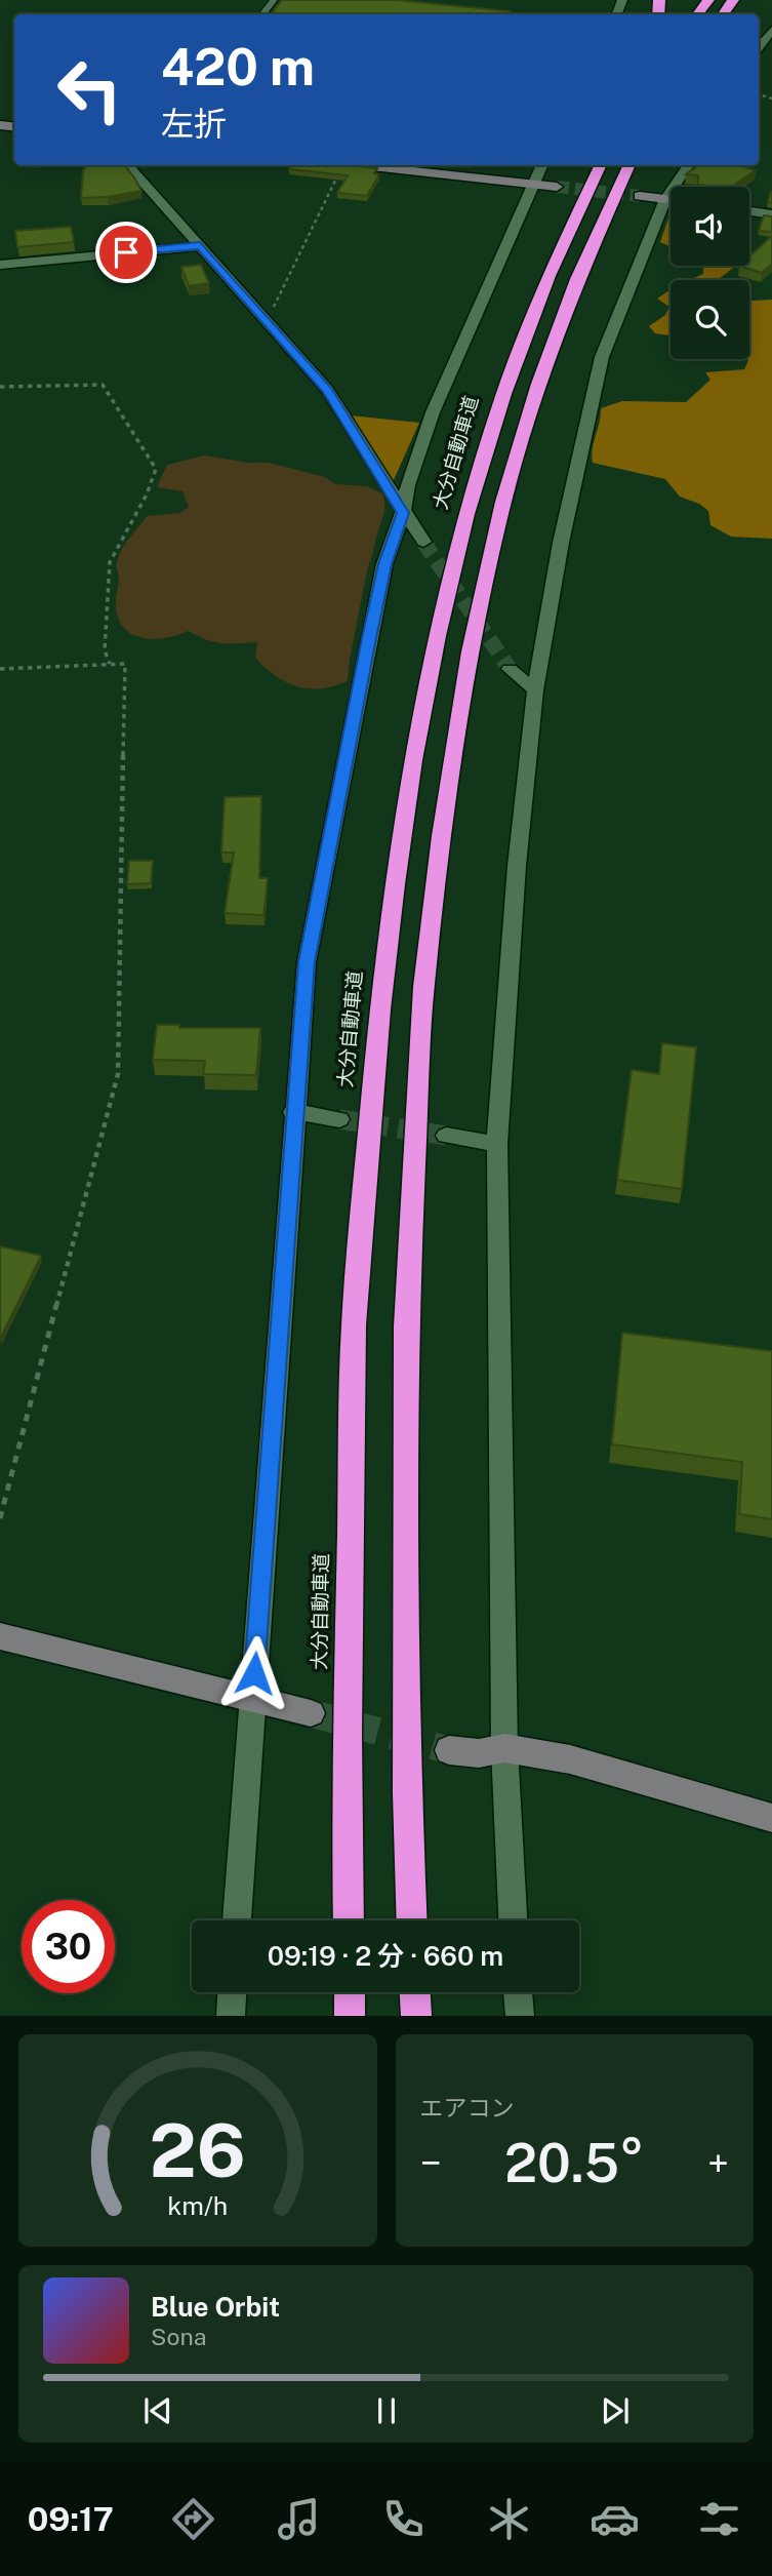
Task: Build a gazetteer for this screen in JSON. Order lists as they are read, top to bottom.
{
  "streets": {
    "highway": ["大分自動車道"]
  },
  "page": {
    "turn": ["420 m", "左折"],
    "limit": "30",
    "trip": "09:19 · 2 分 · 660 m",
    "tile": "エアコン",
    "heat": ["−", "20.5°", "+"],
    "song": ["Blue Orbit", "Sona"],
    "tabs": "09:17",
    "gauge": ["26", "km/h"]
  }
}
